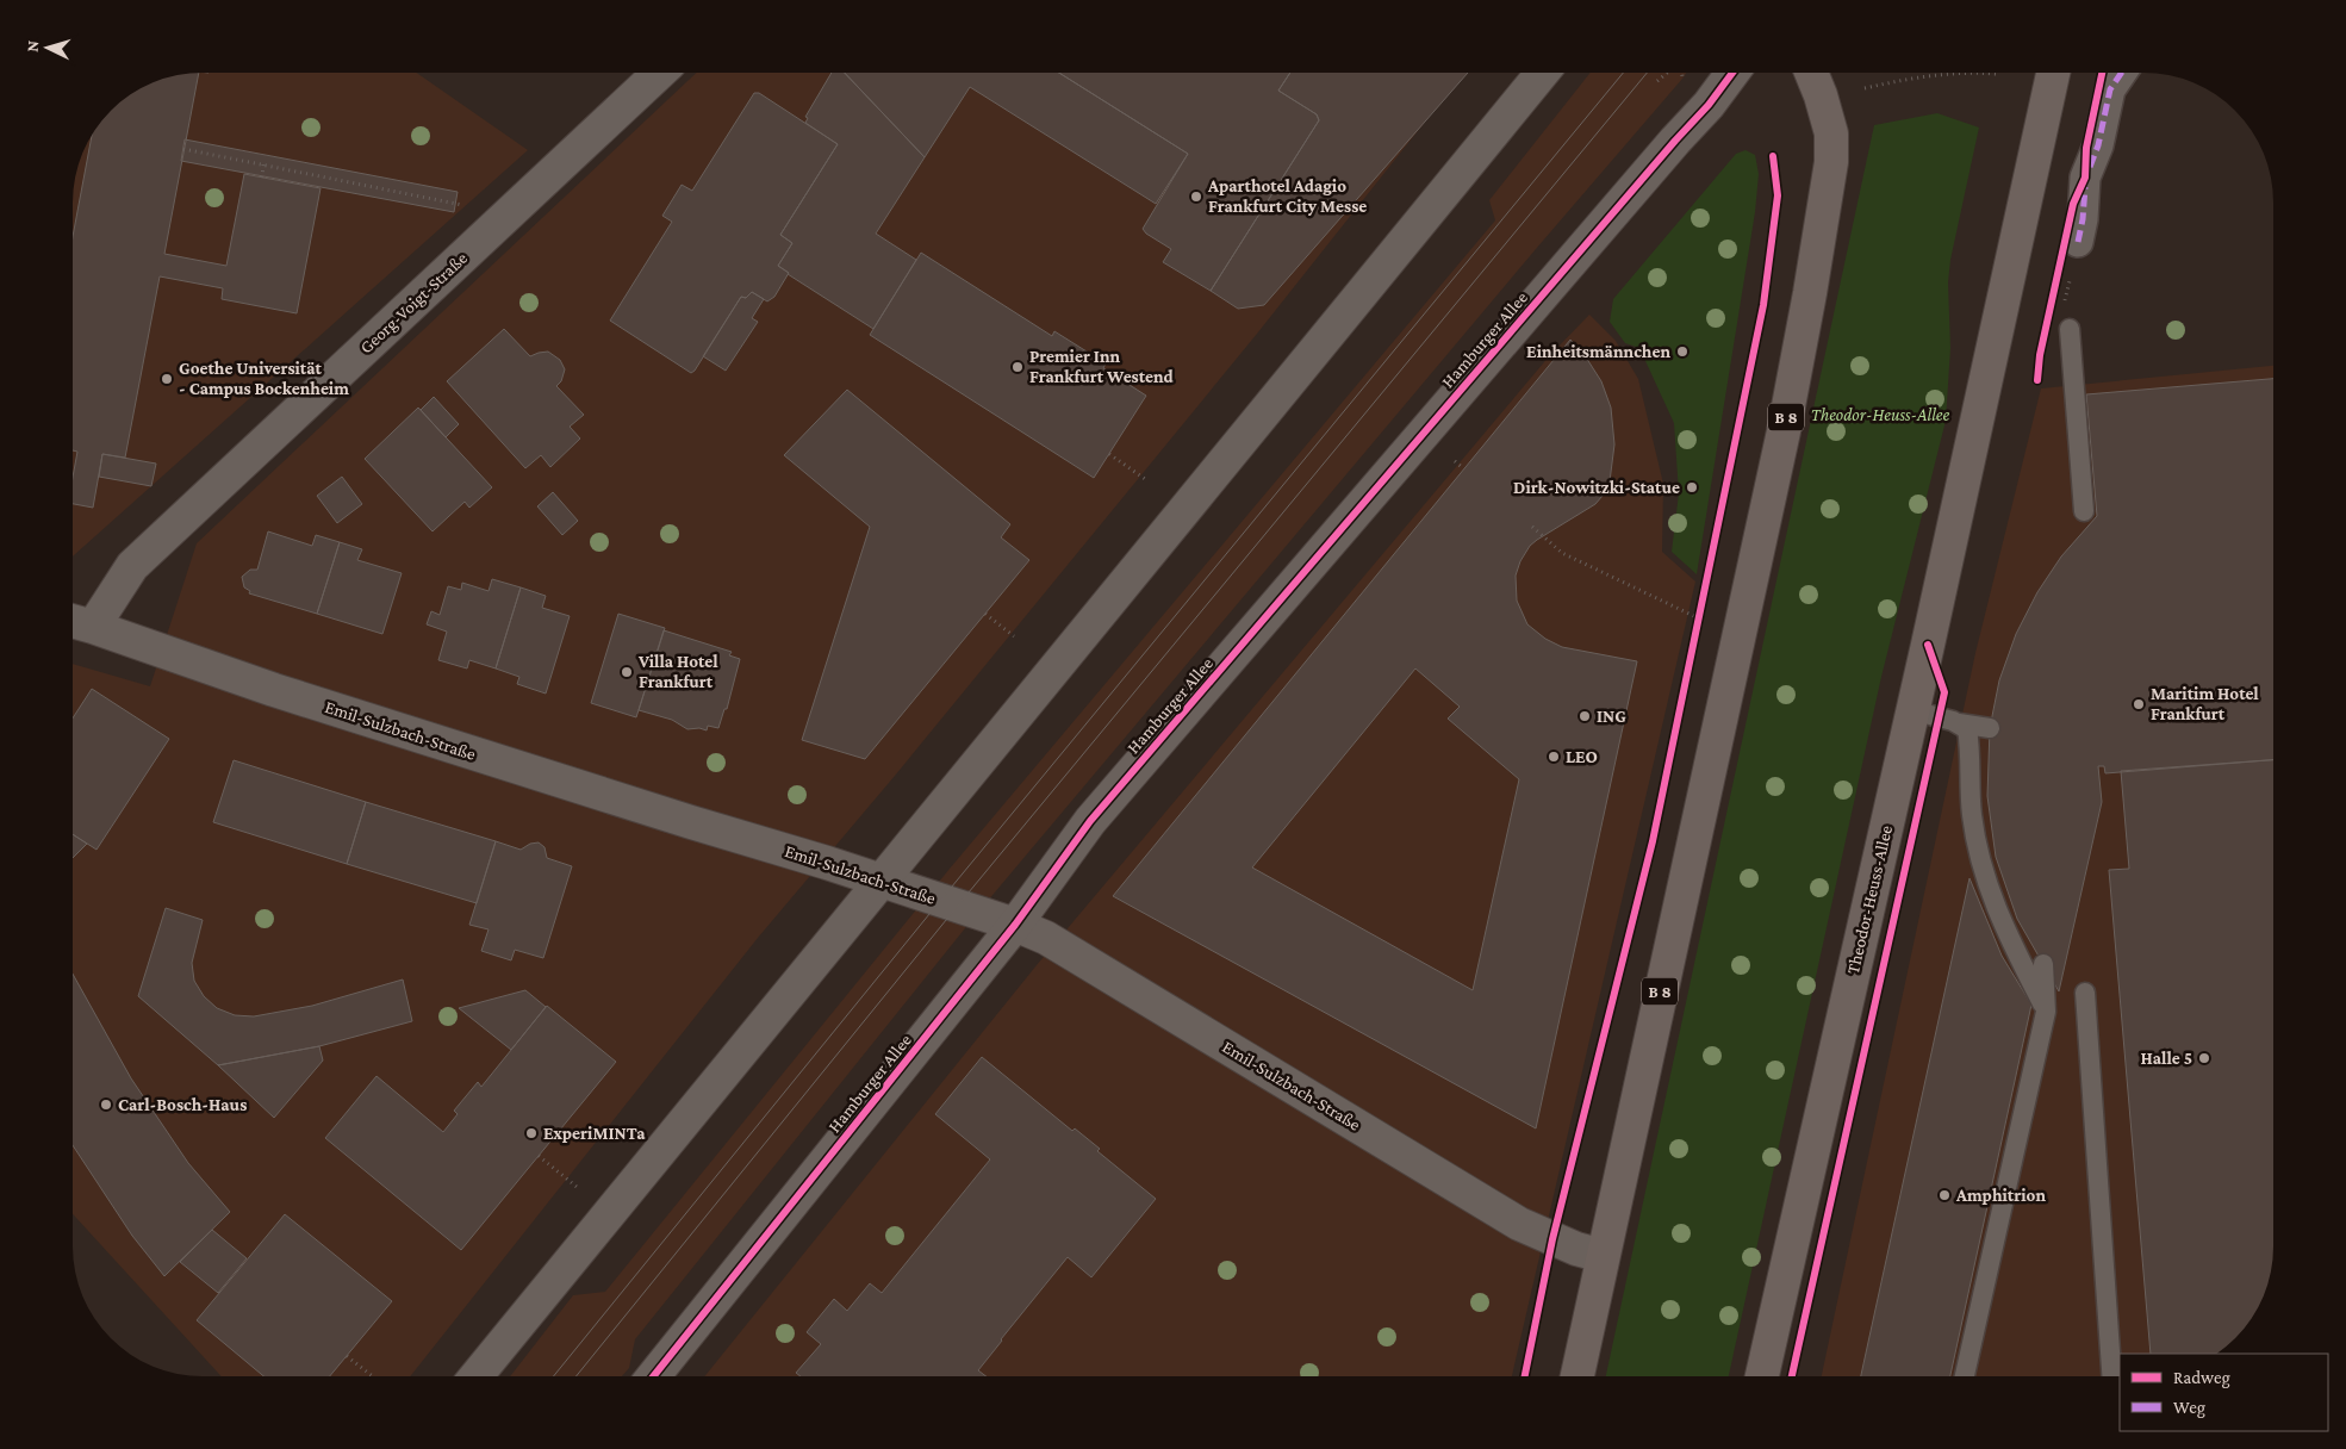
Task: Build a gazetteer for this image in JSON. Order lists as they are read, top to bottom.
{
  "streets": {
    "main road": ["B 8", "Theodor-Heuss-Allee"],
    "street": ["Georg-Voigt-Straße", "Hamburger Allee", "Emil-Sulzbach-Straße"]
  },
  "crossings": [
    ["Georg-Voigt-Straße", "Emil-Sulzbach-Straße"],
    ["Hamburger Allee", "Emil-Sulzbach-Straße"],
    ["B 8", "Emil-Sulzbach-Straße"]
  ],
  "parks": ["Theodor-Heuss-Allee"],
  "places": [
    "Aparthotel Adagio Frankfurt City Messe",
    "Einheitsmännchen",
    "Premier Inn Frankfurt Westend",
    "Goethe Universität - Campus Bockenheim",
    "Dirk-Nowitzki-Statue",
    "Villa Hotel Frankfurt",
    "Maritim Hotel Frankfurt",
    "ING",
    "LEO",
    "Halle 5",
    "Carl-Bosch-Haus",
    "ExperiMINTa",
    "Amphitrion"
  ],
  "legend": ["Radweg", "Weg"],
  "north": "left"
}
